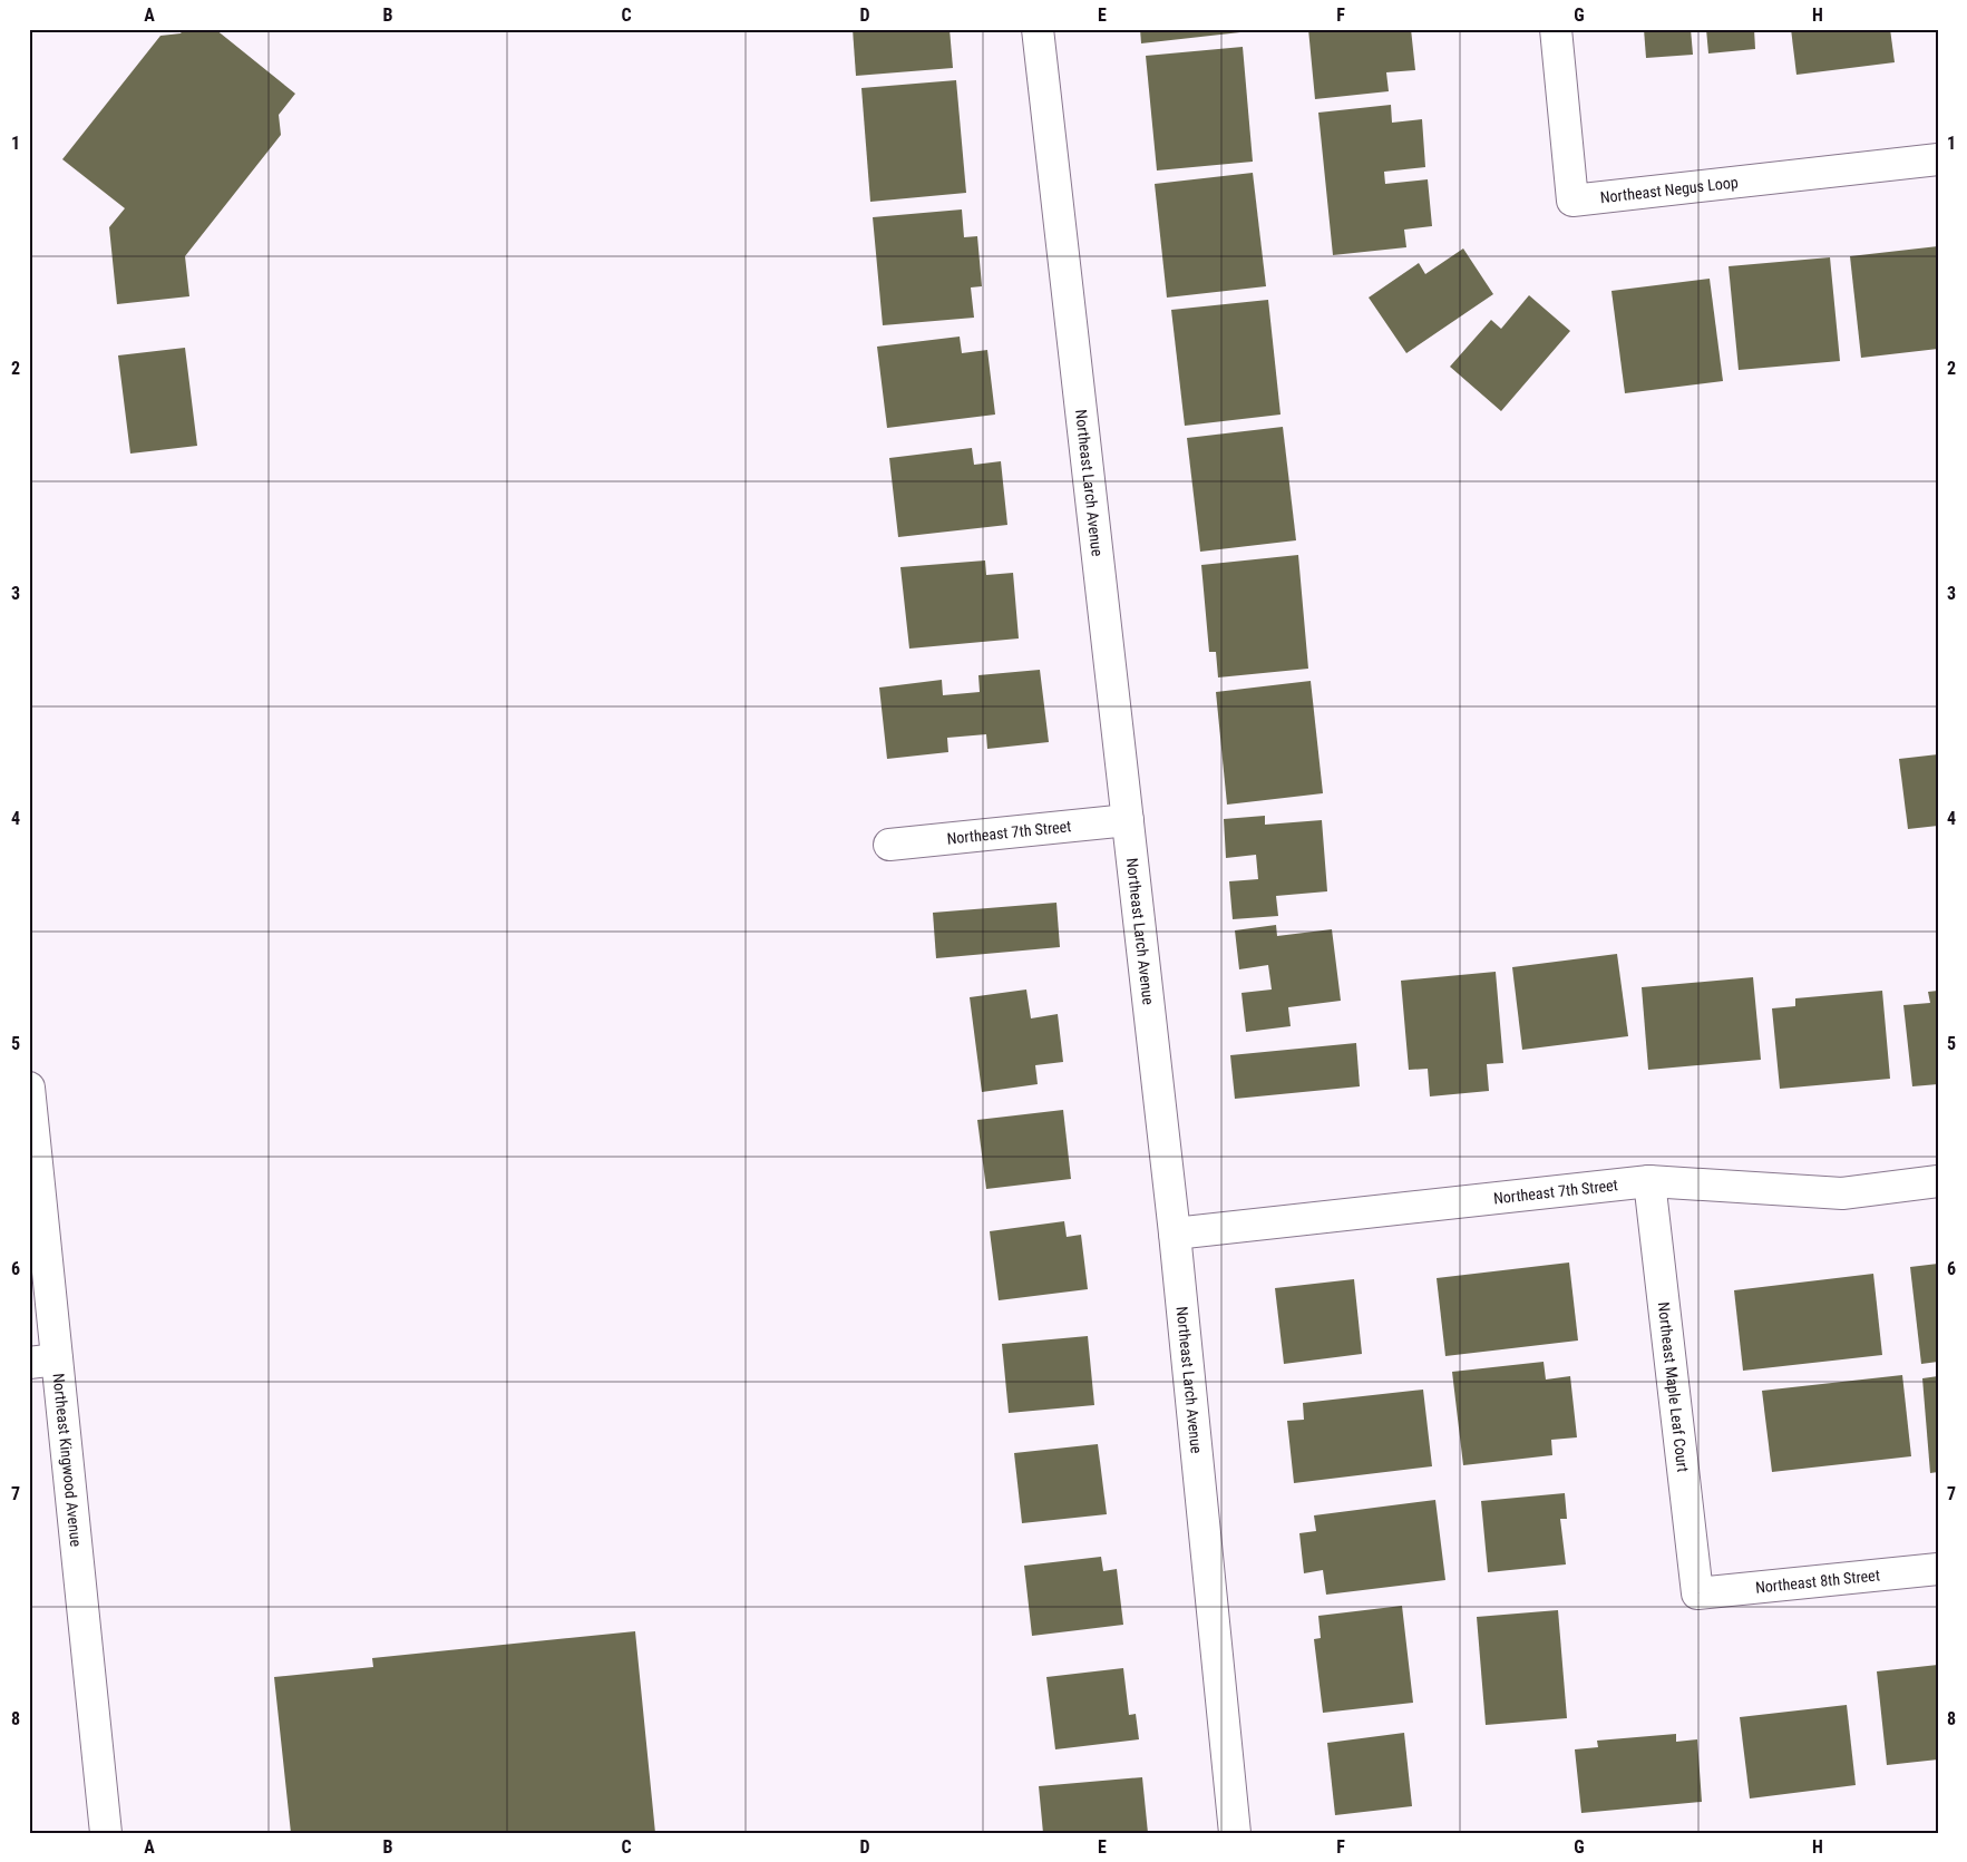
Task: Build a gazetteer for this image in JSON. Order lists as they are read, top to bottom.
{
  "streets": {
    "street": [
      "Northeast Negus Loop",
      "Northeast Larch Avenue",
      "Northeast 7th Street",
      "Northeast Maple Leaf Court",
      "Northeast Kingwood Avenue",
      "Northeast 8th Street"
    ]
  },
  "crossings": [
    ["Northeast Larch Avenue", "Northeast 7th Street"],
    ["Northeast 7th Street", "Northeast Maple Leaf Court"],
    ["Northeast Maple Leaf Court", "Northeast 8th Street"]
  ],
  "grid": {
    "columns": [
      "A",
      "B",
      "C",
      "D",
      "E",
      "F",
      "G",
      "H"
    ],
    "rows": [
      "1",
      "2",
      "3",
      "4",
      "5",
      "6",
      "7",
      "8"
    ]
  }
}
